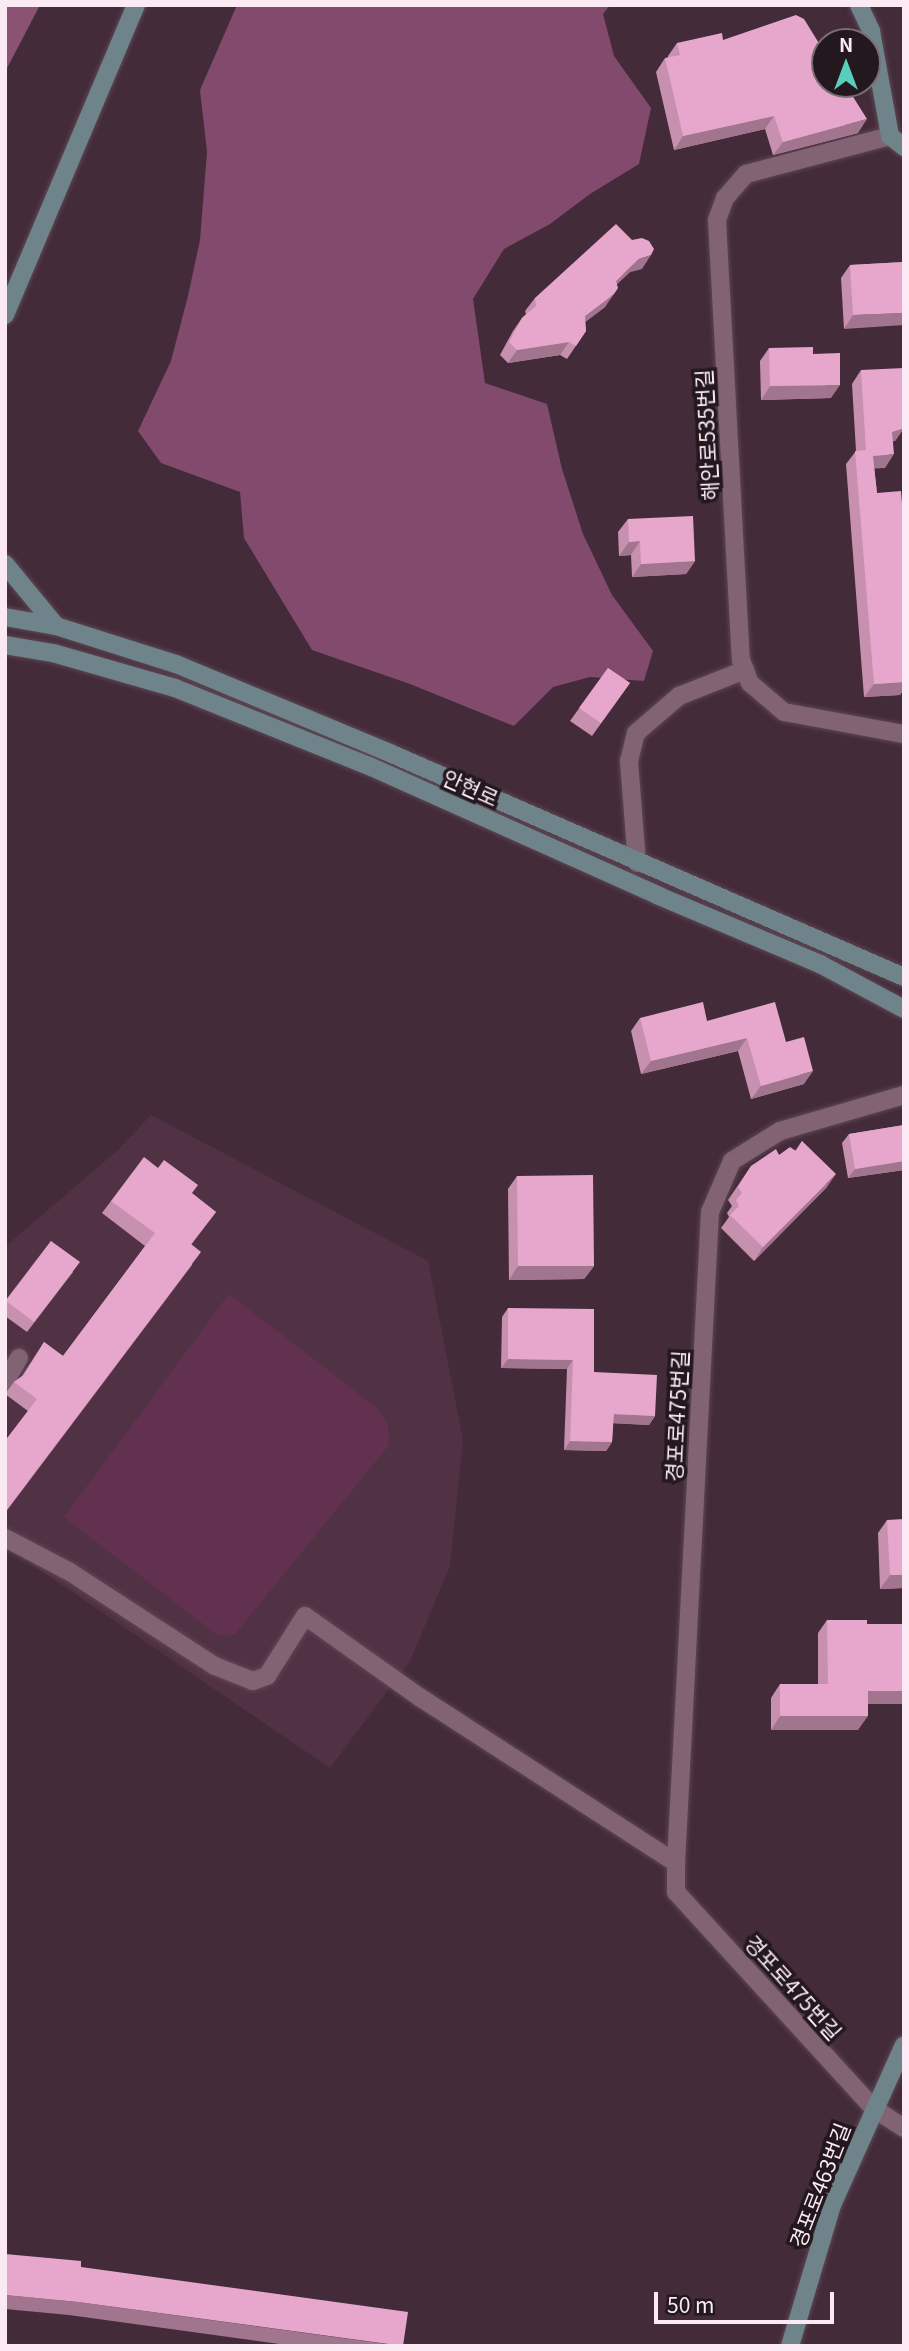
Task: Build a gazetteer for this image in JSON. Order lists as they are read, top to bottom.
{
  "streets": {
    "street": [
      "해안로535번길",
      "안현로",
      "경포로475번길",
      "경포로463번길"
    ]
  },
  "crossings": [
    ["경포로475번길", "경포로463번길"]
  ],
  "scale_bar": "50 m",
  "north": "top"
}
